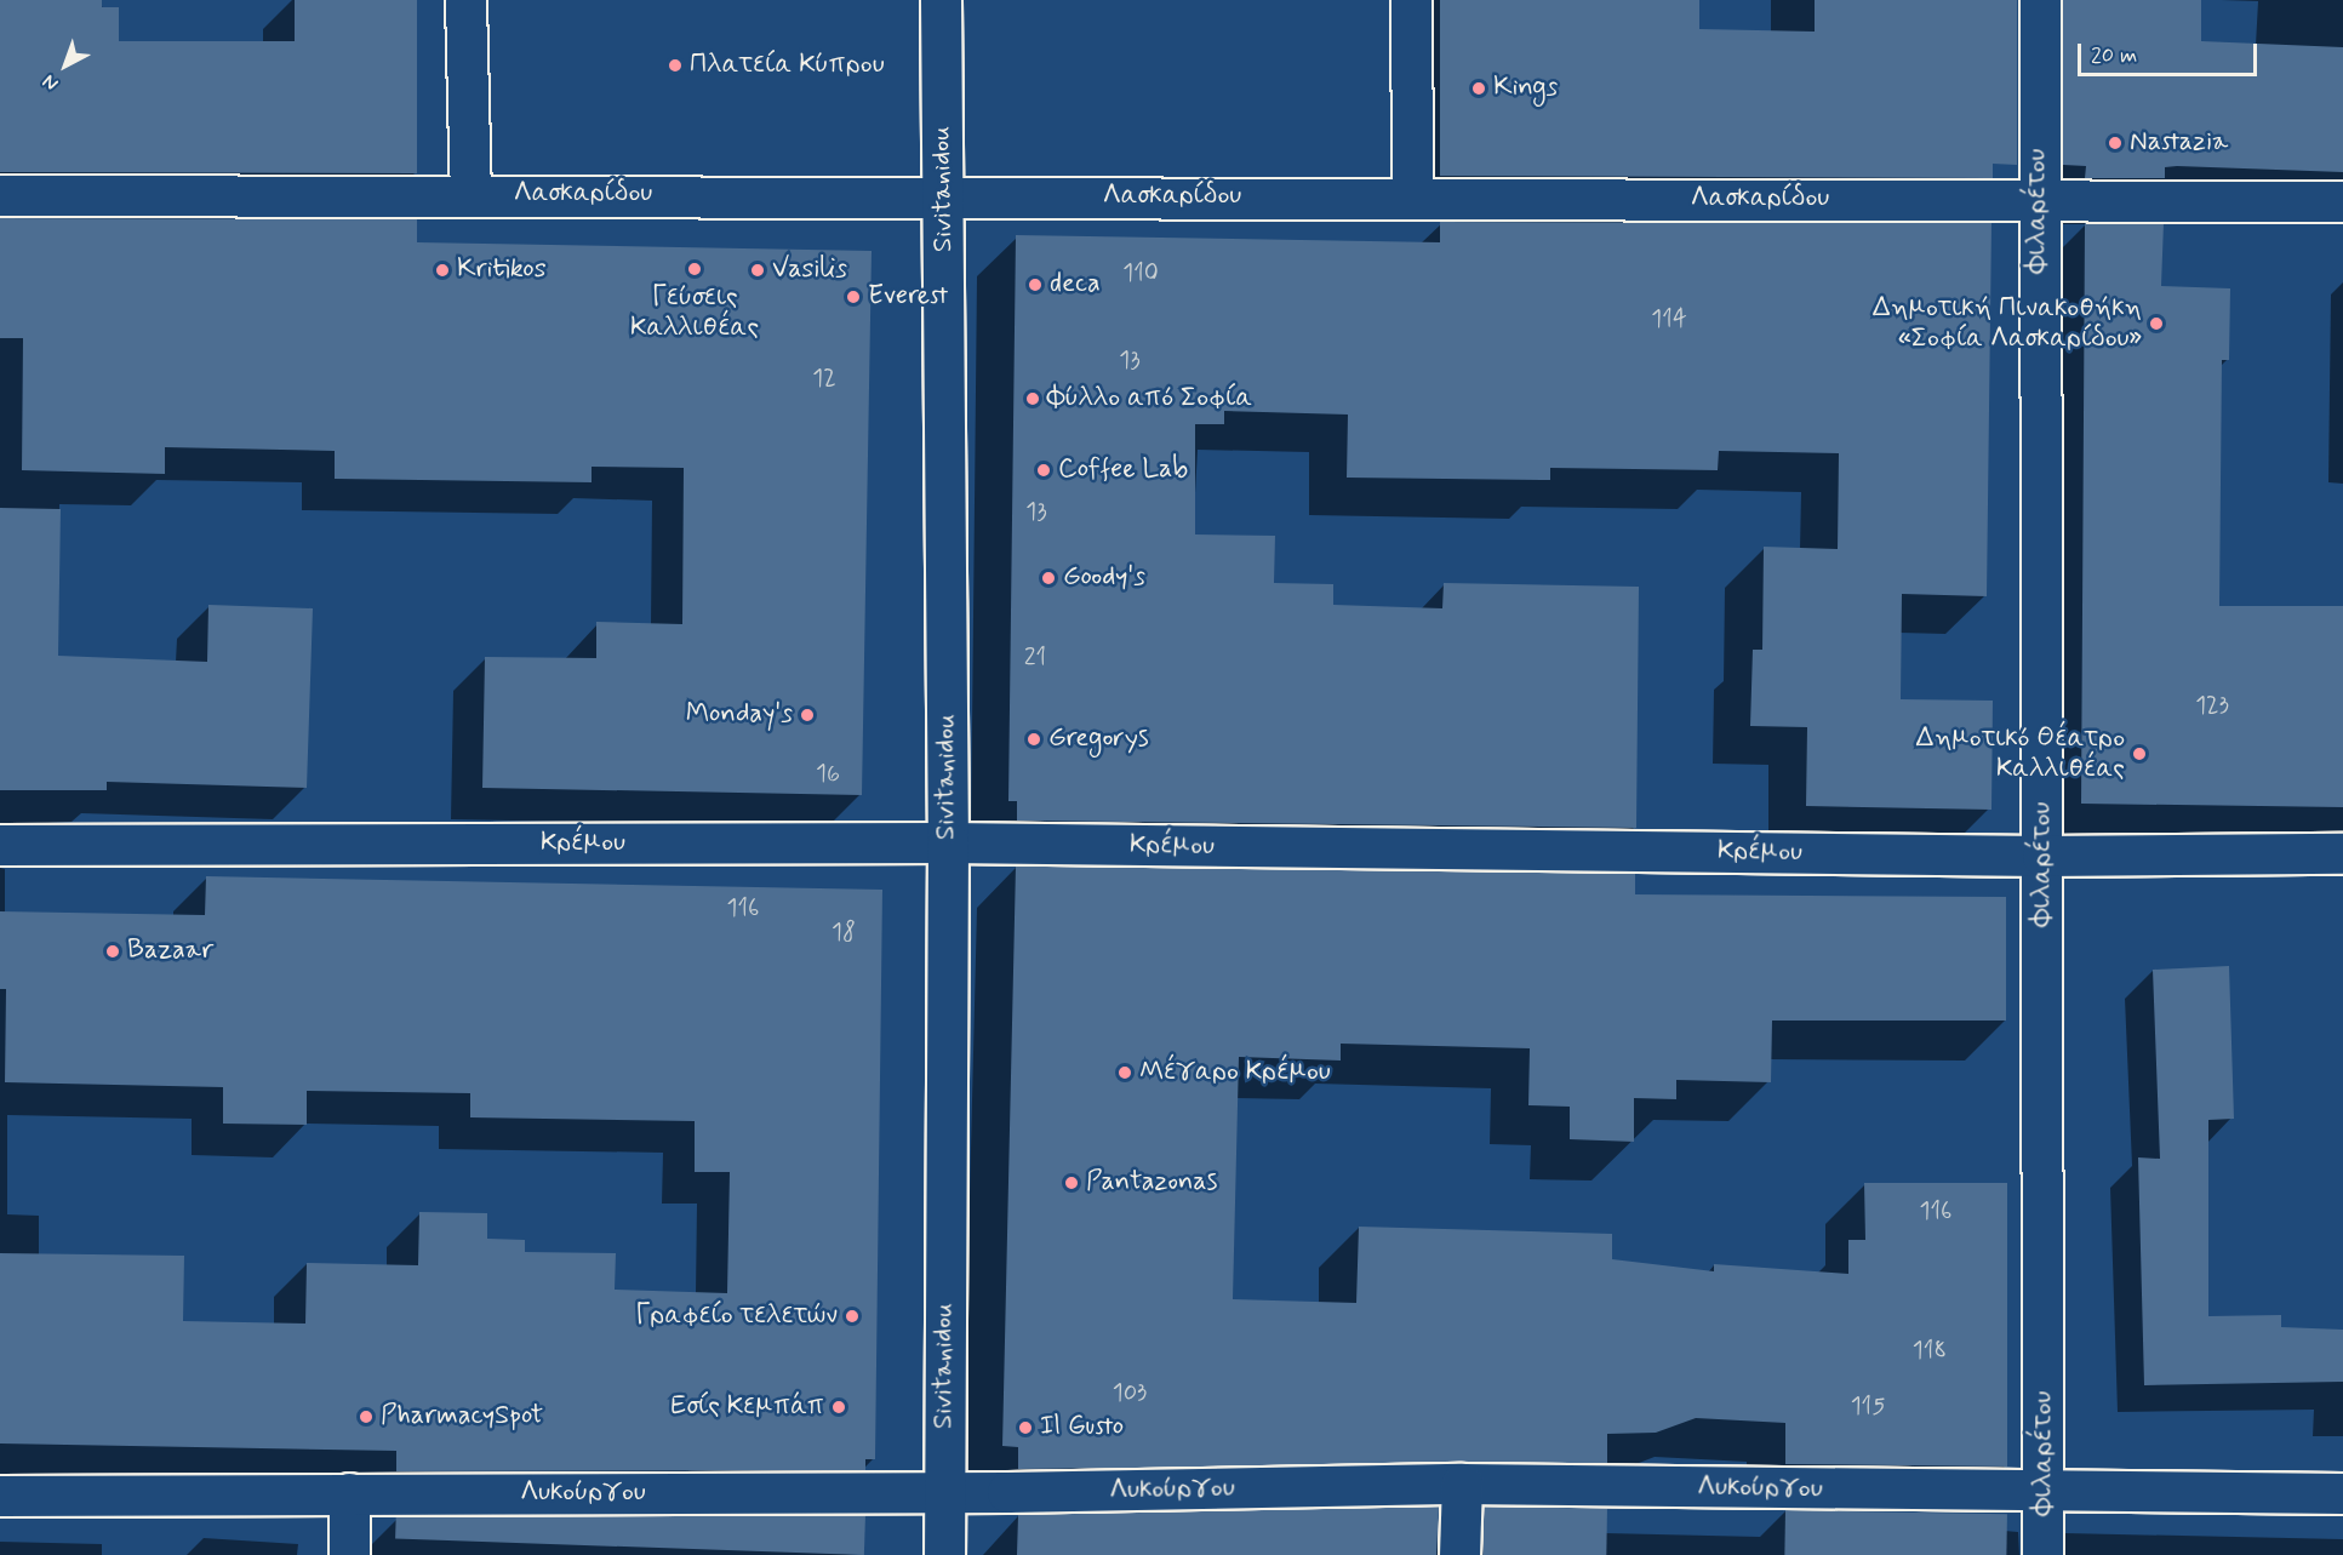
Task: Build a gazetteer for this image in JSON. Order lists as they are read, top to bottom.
{
  "streets": {
    "street": [
      "Sivitanidou",
      "Λασκαρίδου",
      "Φιλαρέτου",
      "Κρέμου",
      "Λυκούργου"
    ]
  },
  "crossings": [
    ["Sivitanidou", "Λασκαρίδου"],
    ["Sivitanidou", "Κρέμου"],
    ["Sivitanidou", "Λυκούργου"],
    ["Λασκαρίδου", "Φιλαρέτου"],
    ["Φιλαρέτου", "Κρέμου"],
    ["Φιλαρέτου", "Λυκούργου"]
  ],
  "places": [
    "Πλατεία Κύπρου",
    "Kings",
    "Nastazia",
    "Γεύσεις Καλλιθέας",
    "Kritikos",
    "Vasilis",
    "deca",
    "Everest",
    "Δημοτική Πινακοθήκη «Σοφία Λασκαρίδου»",
    "Φύλλο από Σοφία",
    "Coffee Lab",
    "Goody's",
    "Monday's",
    "Gregorys",
    "Δημοτικό Θέατρο Καλλιθέας",
    "Bazaar",
    "Μέγαρο Κρέμου",
    "Pantazonas",
    "Γραφείο τελετών",
    "Εσίς Κεμπάπ",
    "PharmacySpot",
    "Il Gusto"
  ],
  "house_numbers": [
    "110",
    "114",
    "13",
    "12",
    "13",
    "21",
    "123",
    "16",
    "116",
    "18",
    "116",
    "118",
    "103",
    "115"
  ],
  "scale_bar": "20 m",
  "north": "bottom left"
}
